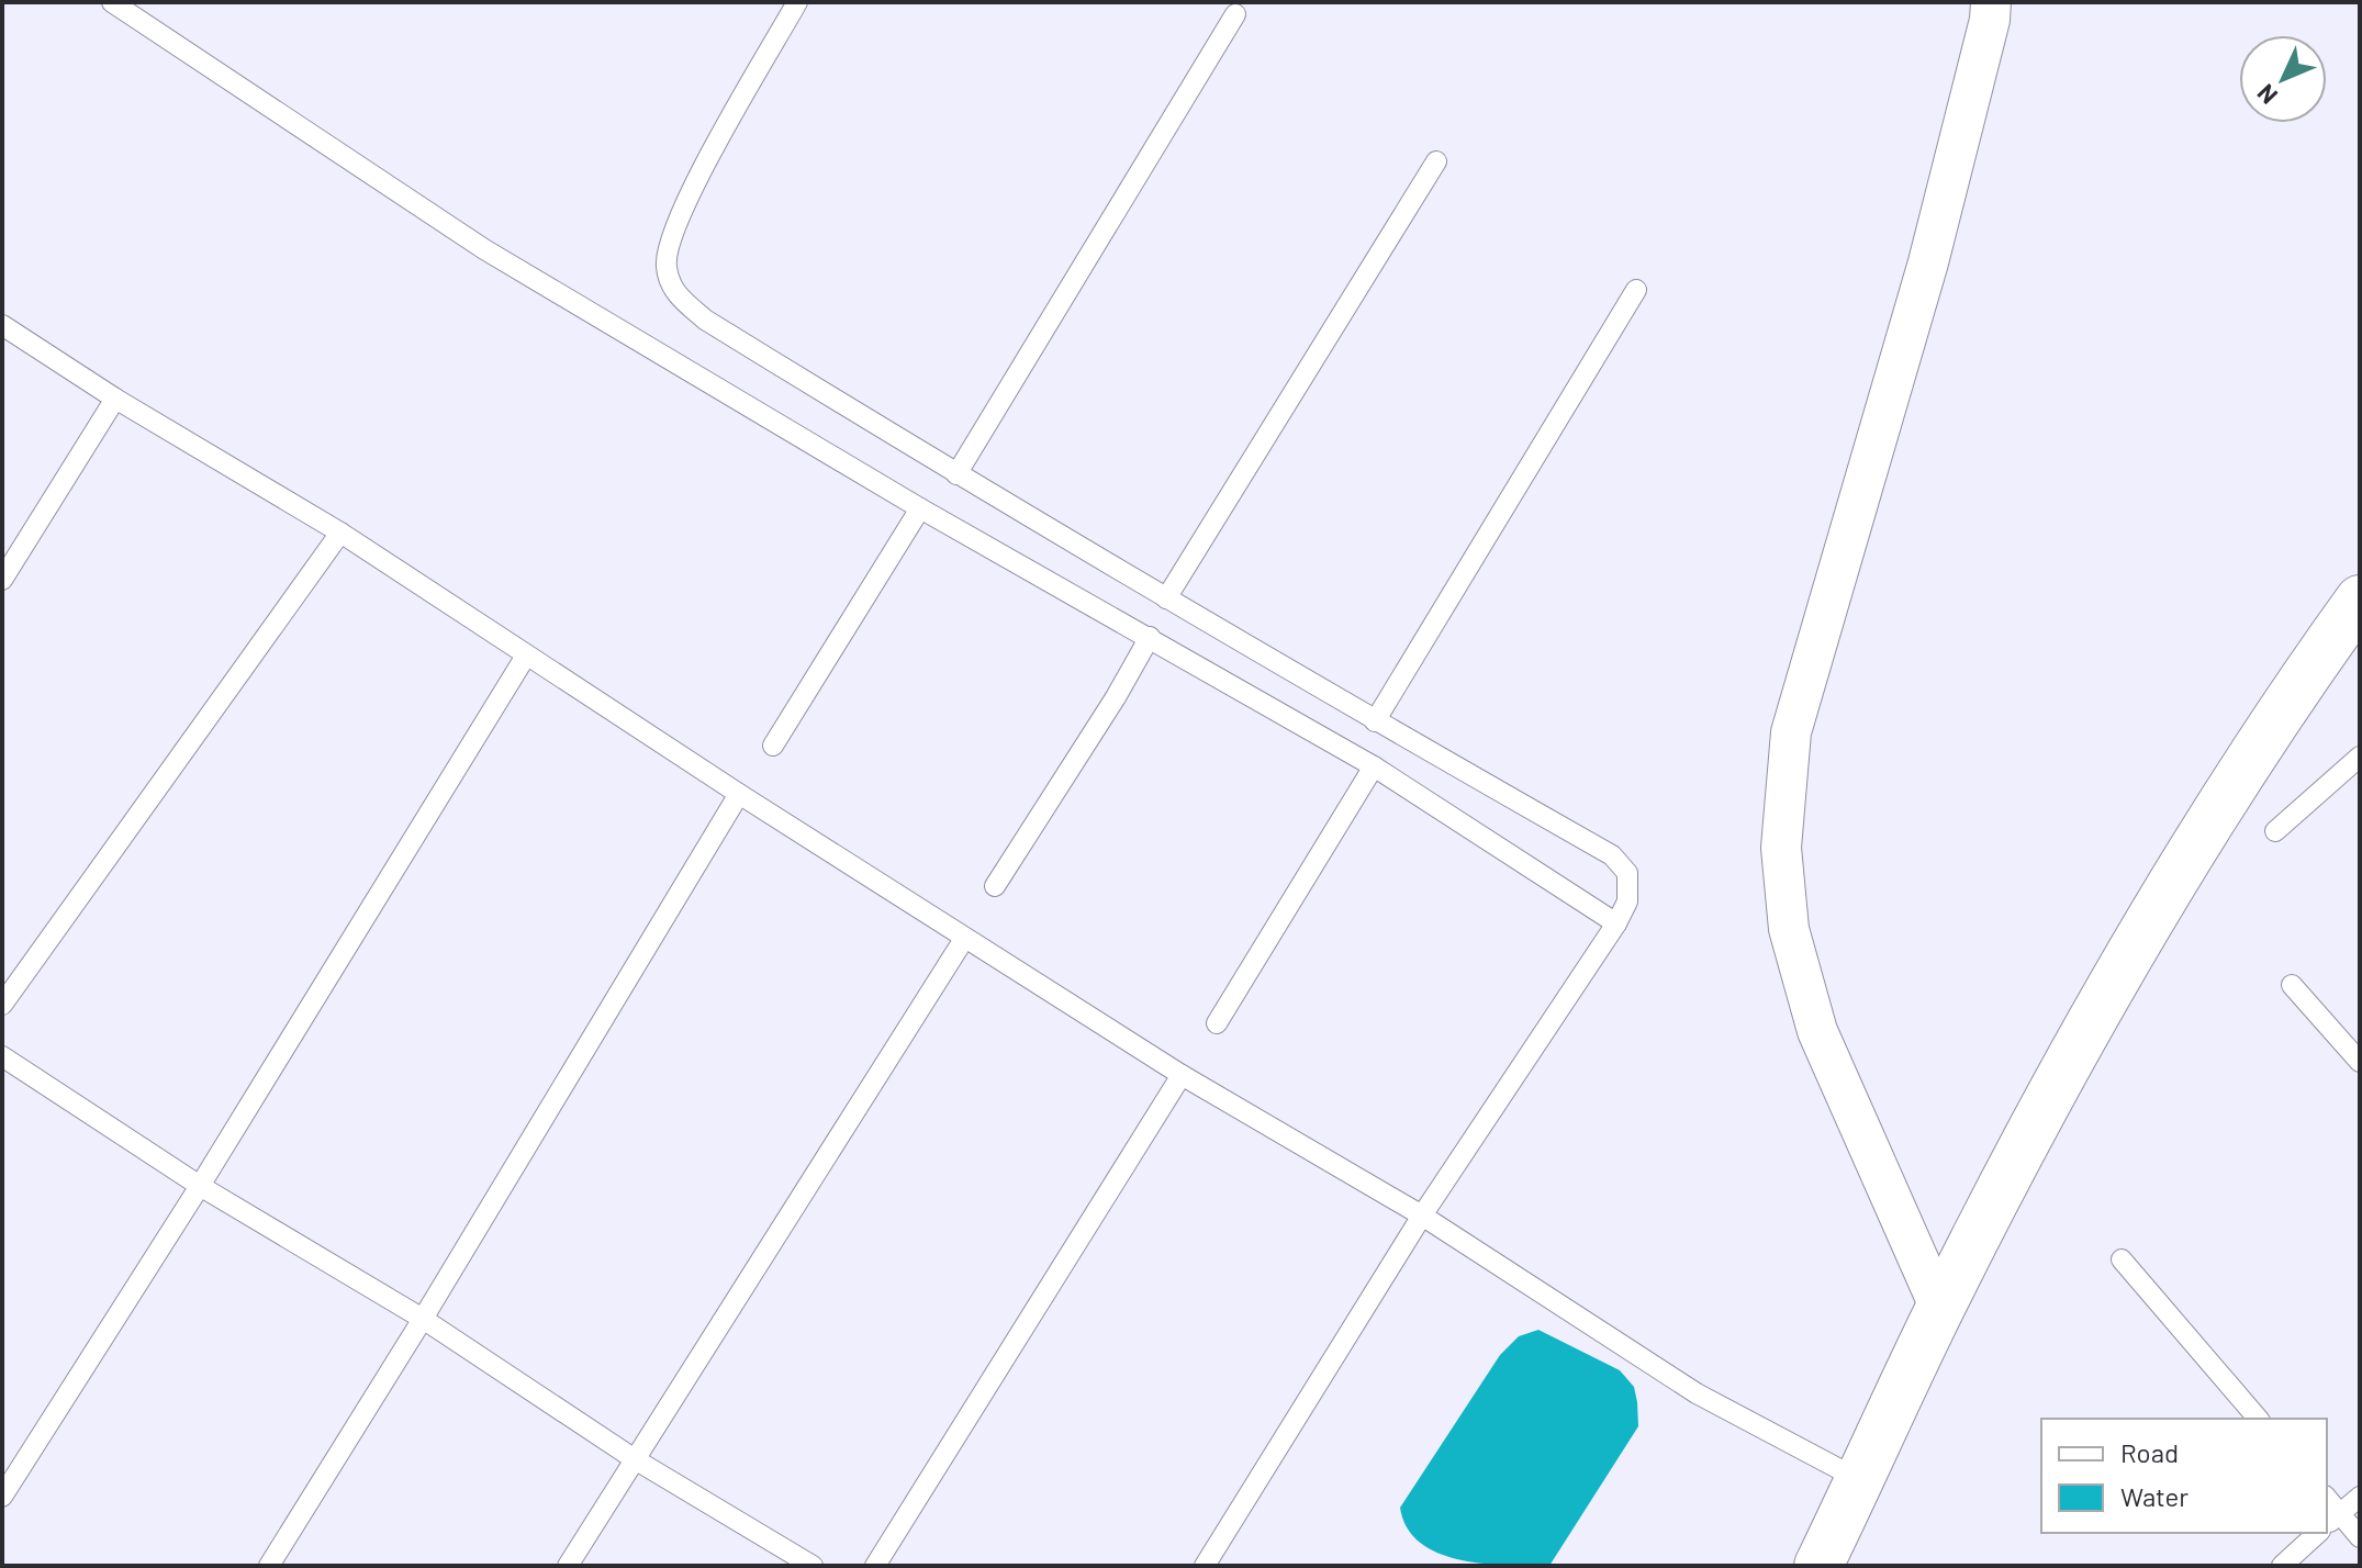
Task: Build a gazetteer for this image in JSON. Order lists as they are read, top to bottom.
{
  "legend": ["Road", "Water"],
  "north": "bottom left"
}
